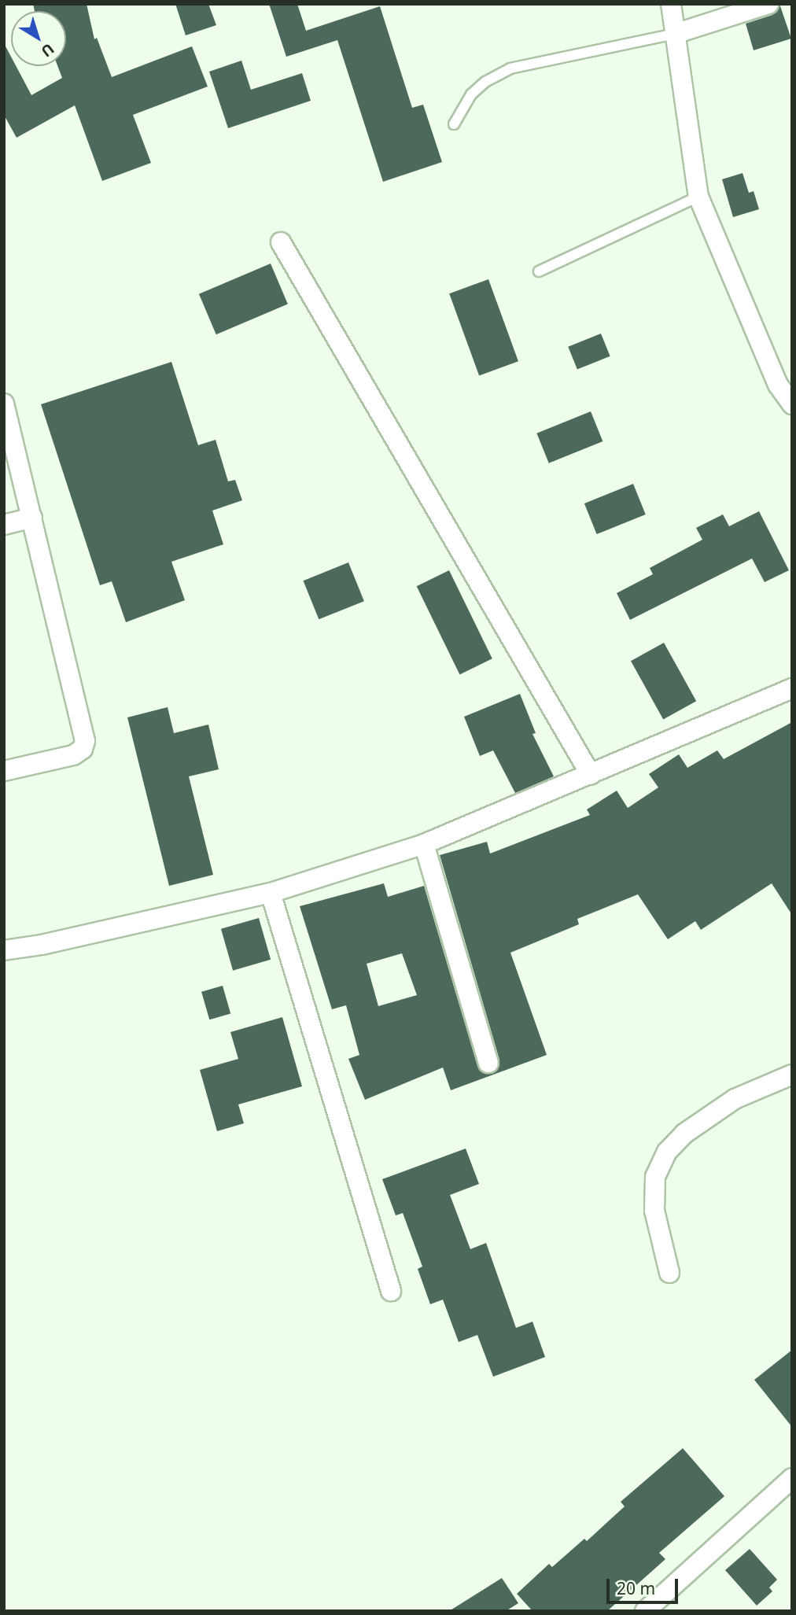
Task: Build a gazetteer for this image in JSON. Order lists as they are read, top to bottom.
{
  "scale_bar": "20 m",
  "north": "bottom right"
}
